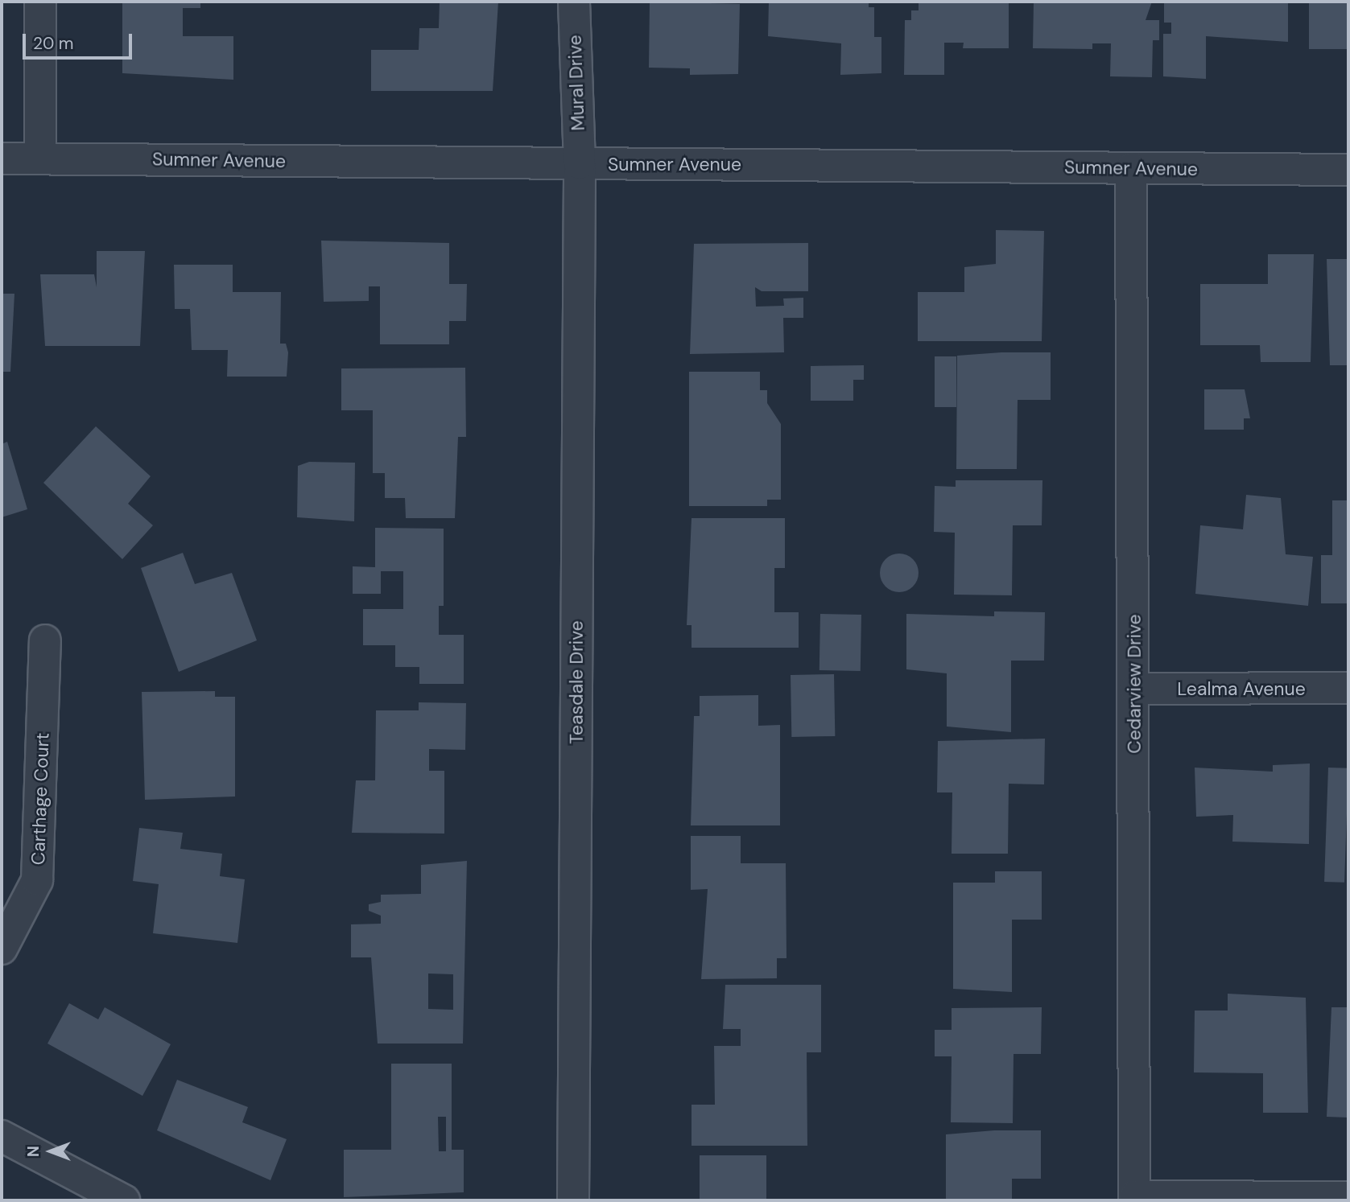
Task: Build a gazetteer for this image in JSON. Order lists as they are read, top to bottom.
{
  "streets": {
    "street": [
      "Mural Drive",
      "Sumner Avenue",
      "Teasdale Drive",
      "Cedarview Drive",
      "Lealma Avenue",
      "Carthage Court"
    ]
  },
  "crossings": [
    ["Mural Drive", "Sumner Avenue"],
    ["Mural Drive", "Teasdale Drive"],
    ["Sumner Avenue", "Teasdale Drive"],
    ["Sumner Avenue", "Cedarview Drive"],
    ["Cedarview Drive", "Lealma Avenue"]
  ],
  "scale_bar": "20 m",
  "north": "left"
}
